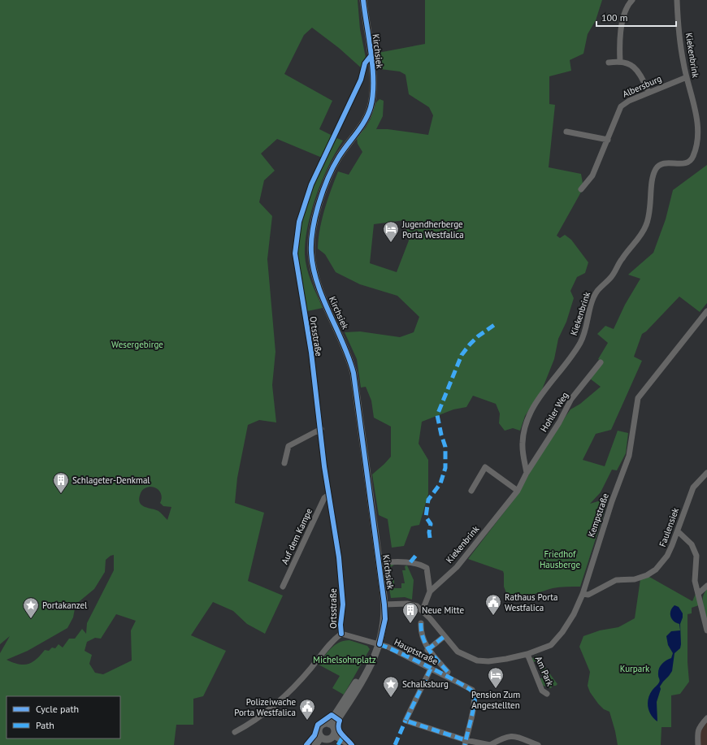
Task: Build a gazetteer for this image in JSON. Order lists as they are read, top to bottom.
{
  "streets": {
    "main road": ["Kirchsiek"],
    "street": [
      "Kiekenbrink",
      "Albersburg",
      "Ortsstraße",
      "Hohler Weg",
      "Kempstraße",
      "Faulensiek",
      "Auf dem Kampe",
      "Hauptstraße",
      "Am Park"
    ]
  },
  "crossings": [
    ["Kirchsiek", "Ortsstraße"],
    ["Kirchsiek", "Kempstraße"],
    ["Kirchsiek", "Hauptstraße"],
    ["Kiekenbrink", "Albersburg"],
    ["Kiekenbrink", "Hohler Weg"],
    ["Kiekenbrink", "Kempstraße"],
    ["Ortsstraße", "Auf dem Kampe"],
    ["Ortsstraße", "Hauptstraße"],
    ["Kempstraße", "Faulensiek"],
    ["Kempstraße", "Am Park"]
  ],
  "parks": [
    "Wesergebirge",
    "Friedhof Hausberge",
    "Michelsohnplatz",
    "Kurpark"
  ],
  "places": {
    "hotel": ["Jugendherberge Porta Westfalica", "Pension Zum Angestellten"],
    "building": ["Schlageter-Denkmal", "Neue Mitte"],
    "public building": ["Rathaus Porta Westfalica", "Polizeiwache Porta Westfalica"],
    "place": ["Portakanzel", "Schalksburg"]
  },
  "legend": ["Cycle path", "Path"],
  "scale_bar": "100 m"
}
